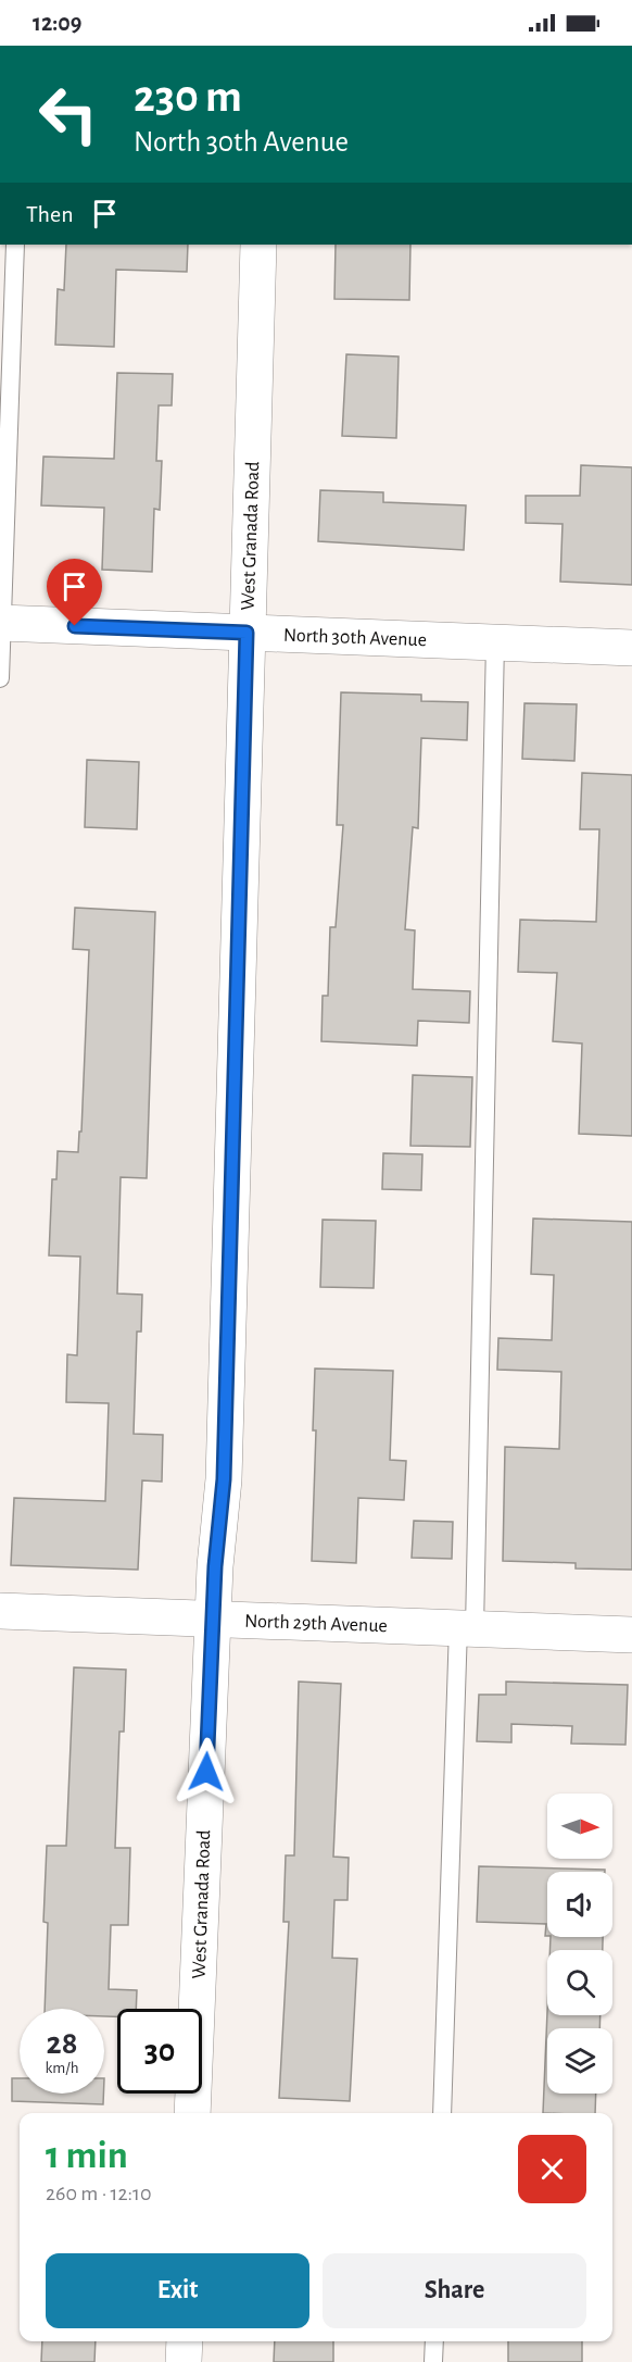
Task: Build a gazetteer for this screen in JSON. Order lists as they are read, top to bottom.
{
  "streets": {
    "street": ["West Granada Road", "North 30th Avenue", "North 29th Avenue"]
  },
  "crossings": [
    ["West Granada Road", "North 30th Avenue"],
    ["West Granada Road", "North 29th Avenue"]
  ],
  "north": "right",
  "page": {
    "status": "12:09",
    "turn": ["230 m", "North 30th Avenue"],
    "then": "Then",
    "speed": "28 km/h",
    "limit": "30",
    "heading": ["1 min", "260 m · 12:10"],
    "buttons": ["Exit", "Share"]
  }
}
